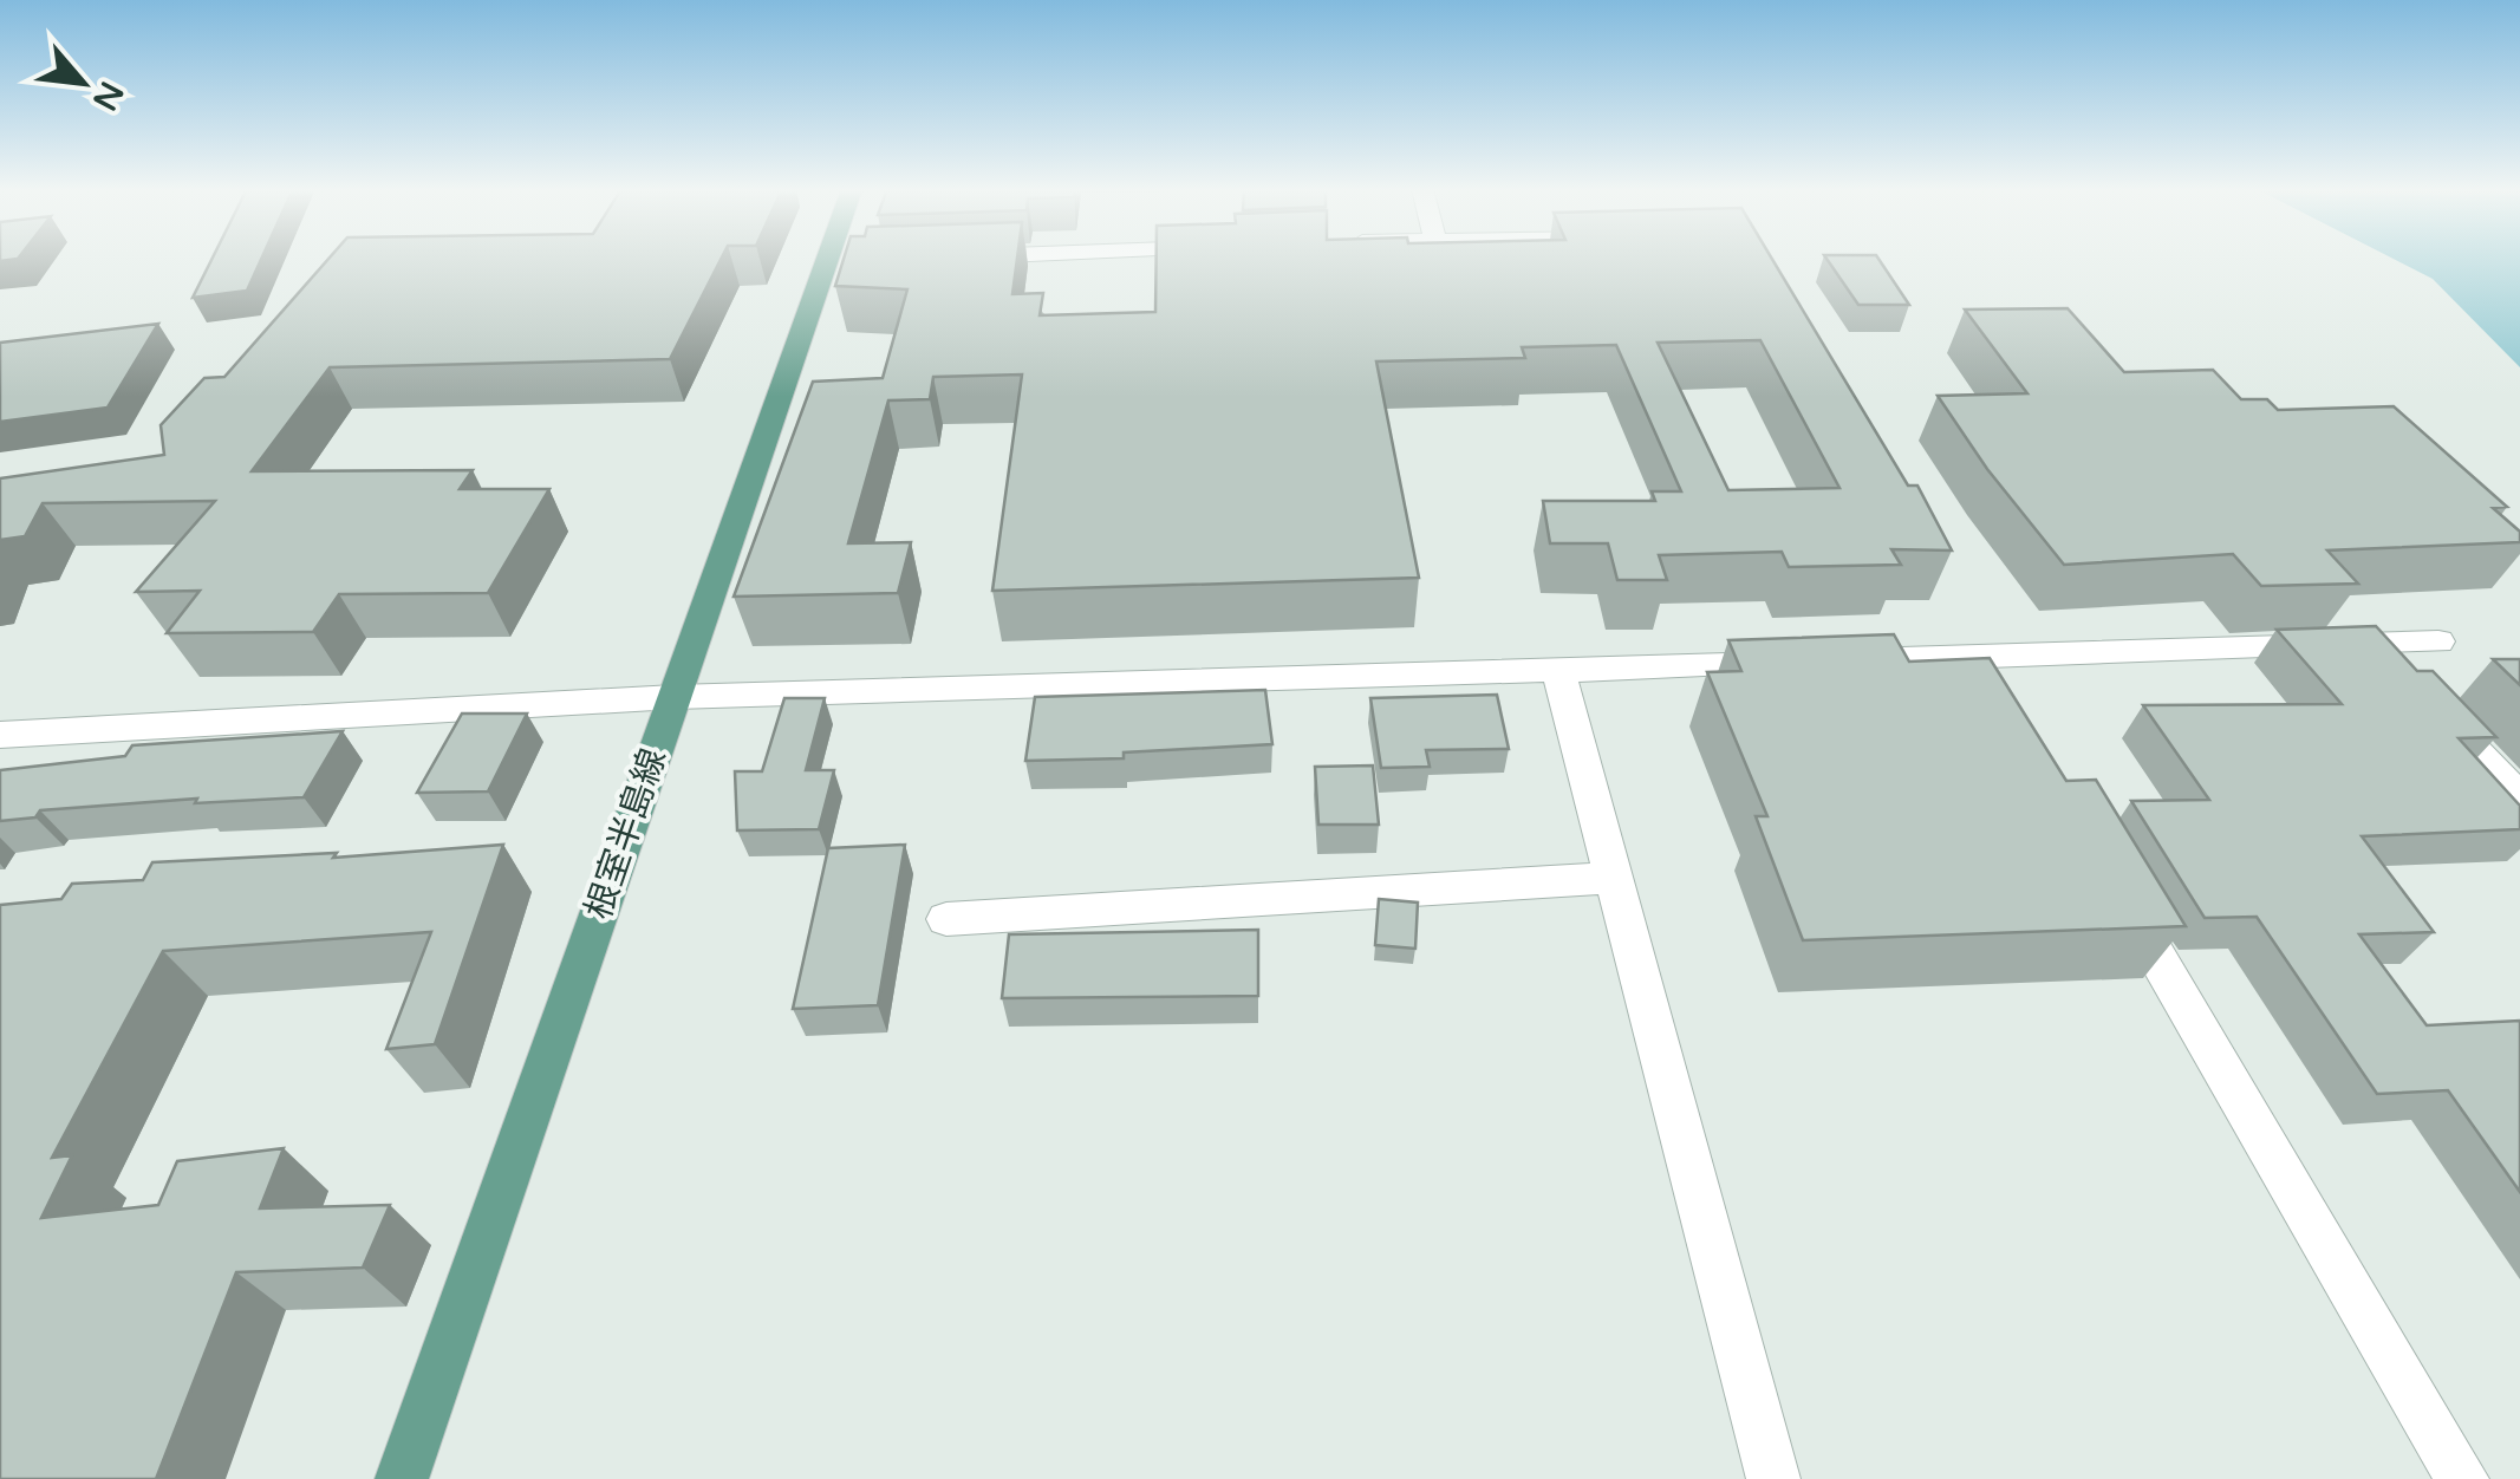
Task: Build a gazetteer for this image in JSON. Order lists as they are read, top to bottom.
{
  "streets": {
    "main road": ["根室半島線"]
  },
  "north": "bottom right"
}
